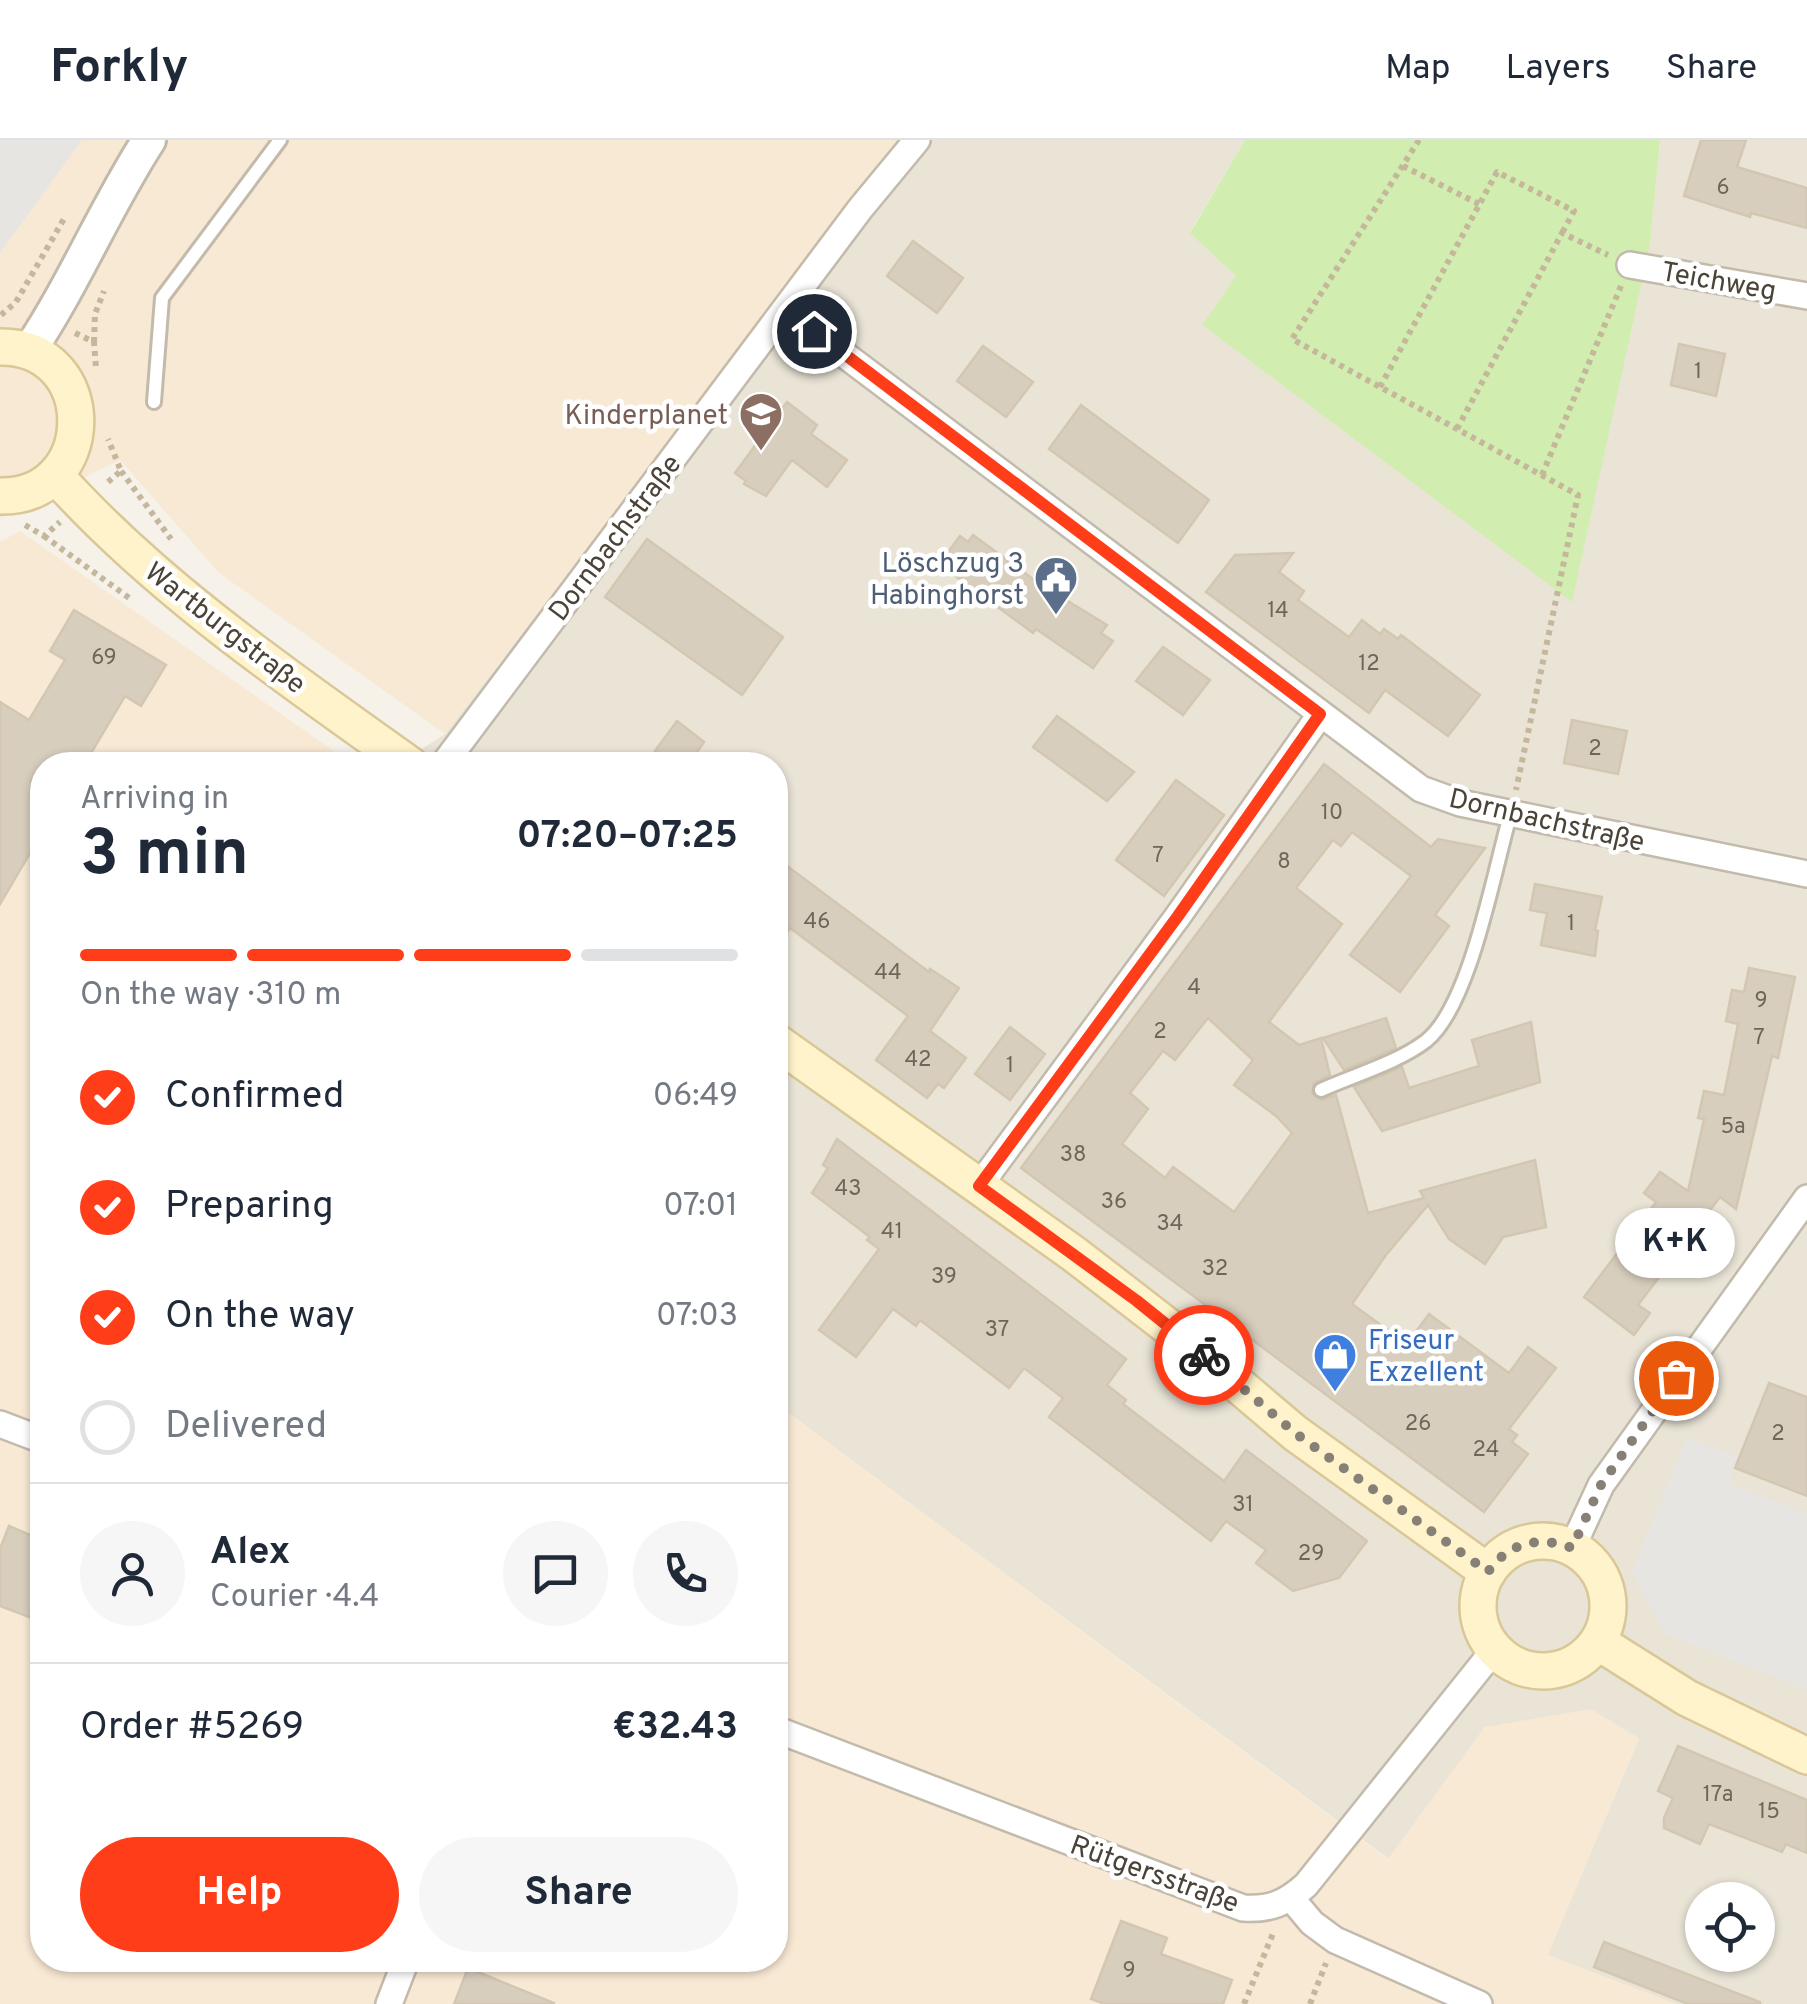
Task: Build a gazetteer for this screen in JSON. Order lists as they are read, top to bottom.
{
  "streets": {
    "main road": ["Wartburgstraße"],
    "street": ["Teichweg", "Dornbachstraße", "Rütgersstraße"]
  },
  "places": {
    "school or university": ["Kinderplanet"],
    "public building": ["Löschzug 3 Habinghorst"],
    "other": ["K+K"],
    "shop": ["Friseur Exzellent"]
  },
  "house_numbers": [
    "6",
    "1",
    "14",
    "69",
    "12",
    "2",
    "10",
    "7",
    "8",
    "46",
    "1",
    "44",
    "4",
    "9",
    "2",
    "7",
    "42",
    "1",
    "5a",
    "38",
    "43",
    "36",
    "34",
    "41",
    "32",
    "39",
    "37",
    "26",
    "2",
    "24",
    "31",
    "29",
    "17a",
    "15",
    "9"
  ],
  "page": {
    "header": "Forkly",
    "nav": ["Map", "Layers", "Share"],
    "heading": ["3 min", "Arriving in", "07:20–07:25"],
    "panel": [
      "Alex",
      "Courier · 4.4",
      "Order #5269",
      "€32.43"
    ],
    "bar": "On the way · 310 m",
    "list": [
      ["Confirmed", "06:49"],
      ["Preparing", "07:01"],
      ["On the way", "07:03"],
      "Delivered"
    ],
    "bubble": "K+K",
    "buttons": ["Help", "Share"]
  }
}
